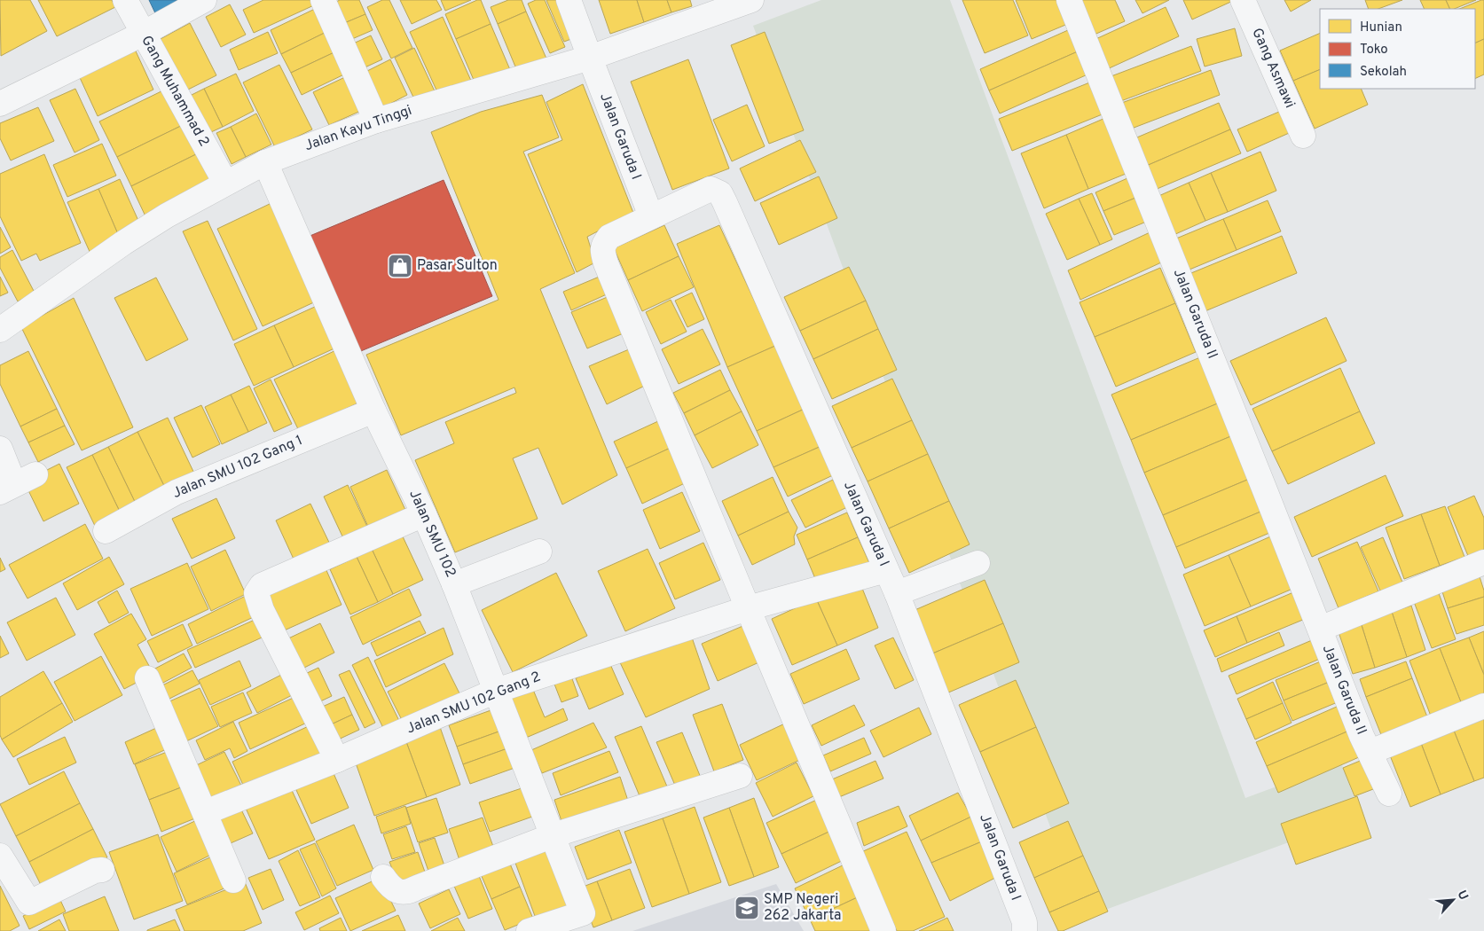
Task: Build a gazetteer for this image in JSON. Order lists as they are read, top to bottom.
{
  "streets": {
    "street": [
      "Gang Asmawi",
      "Gang Muhammad 2",
      "Jalan Kayu Tinggi",
      "Jalan Garuda I",
      "Jalan Garuda II",
      "Jalan SMU 102 Gang 1",
      "Jalan SMU 102",
      "Jalan SMU 102 Gang 2"
    ]
  },
  "crossings": [
    ["Gang Muhammad 2", "Jalan Kayu Tinggi"],
    ["Jalan Kayu Tinggi", "Jalan Garuda I"],
    ["Jalan Kayu Tinggi", "Jalan SMU 102"],
    ["Jalan Garuda I", "Jalan SMU 102 Gang 2"],
    ["Jalan SMU 102 Gang 1", "Jalan SMU 102"],
    ["Jalan SMU 102", "Jalan SMU 102 Gang 2"]
  ],
  "places": {
    "shop": ["Pasar Sulton"],
    "school or university": ["SMP Negeri 262 Jakarta"]
  },
  "legend": ["Hunian", "Toko", "Sekolah"],
  "north": "top right"
}
